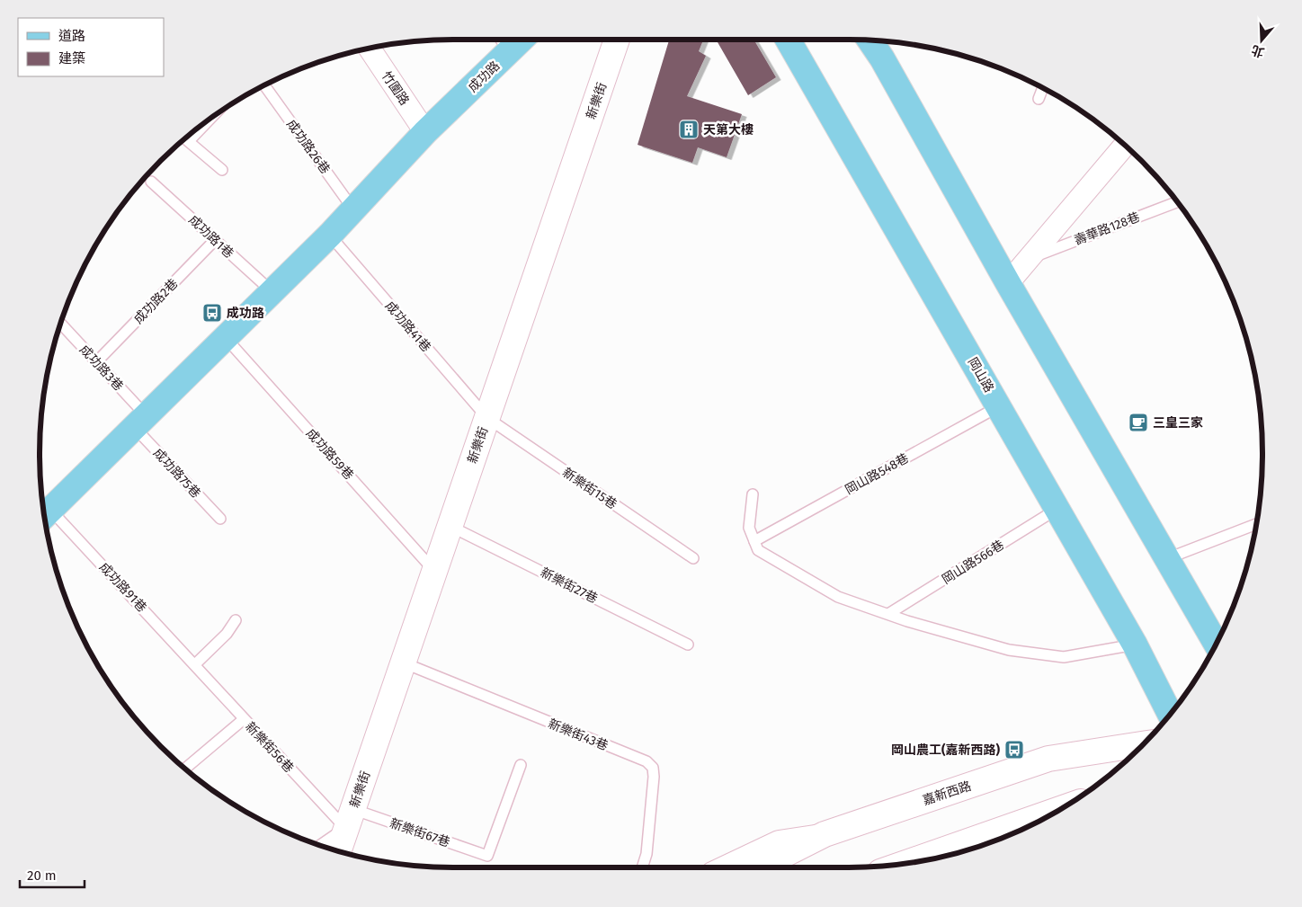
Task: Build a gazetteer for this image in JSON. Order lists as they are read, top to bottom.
{
  "streets": {
    "main road": ["成功路", "岡山路"],
    "street": ["竹圍路", "新樂街", "嘉新西路"],
    "lane": [
      "成功路26巷",
      "壽華路128巷",
      "成功路1巷",
      "成功路2巷",
      "成功路41巷",
      "成功路3巷",
      "成功路59巷",
      "成功路75巷",
      "岡山路548巷",
      "新樂街15巷",
      "岡山路566巷",
      "新樂街27巷",
      "成功路91巷",
      "新樂街43巷",
      "新樂街56巷",
      "新樂街67巷"
    ]
  },
  "crossings": [
    ["成功路", "竹圍路"],
    ["成功路", "成功路26巷"],
    ["成功路", "成功路1巷"],
    ["成功路", "成功路41巷"],
    ["成功路", "成功路3巷"],
    ["成功路", "成功路59巷"],
    ["成功路", "成功路75巷"],
    ["成功路", "成功路91巷"],
    ["新樂街", "成功路41巷"],
    ["新樂街", "成功路59巷"],
    ["新樂街", "新樂街15巷"],
    ["新樂街", "新樂街27巷"],
    ["新樂街", "新樂街43巷"],
    ["新樂街", "新樂街56巷"],
    ["新樂街", "新樂街67巷"],
    ["成功路1巷", "成功路2巷"],
    ["成功路2巷", "成功路3巷"],
    ["成功路41巷", "新樂街15巷"],
    ["成功路3巷", "成功路75巷"],
    ["岡山路", "岡山路548巷"],
    ["岡山路", "岡山路566巷"],
    ["成功路91巷", "新樂街56巷"],
    ["新樂街56巷", "新樂街67巷"]
  ],
  "places": {
    "building": ["天第大樓"],
    "bus stop": ["成功路", "岡山農工(嘉新西路)"],
    "cafe": ["三皇三家"]
  },
  "legend": ["道路", "建築"],
  "scale_bar": "20 m",
  "north": "bottom"
}
